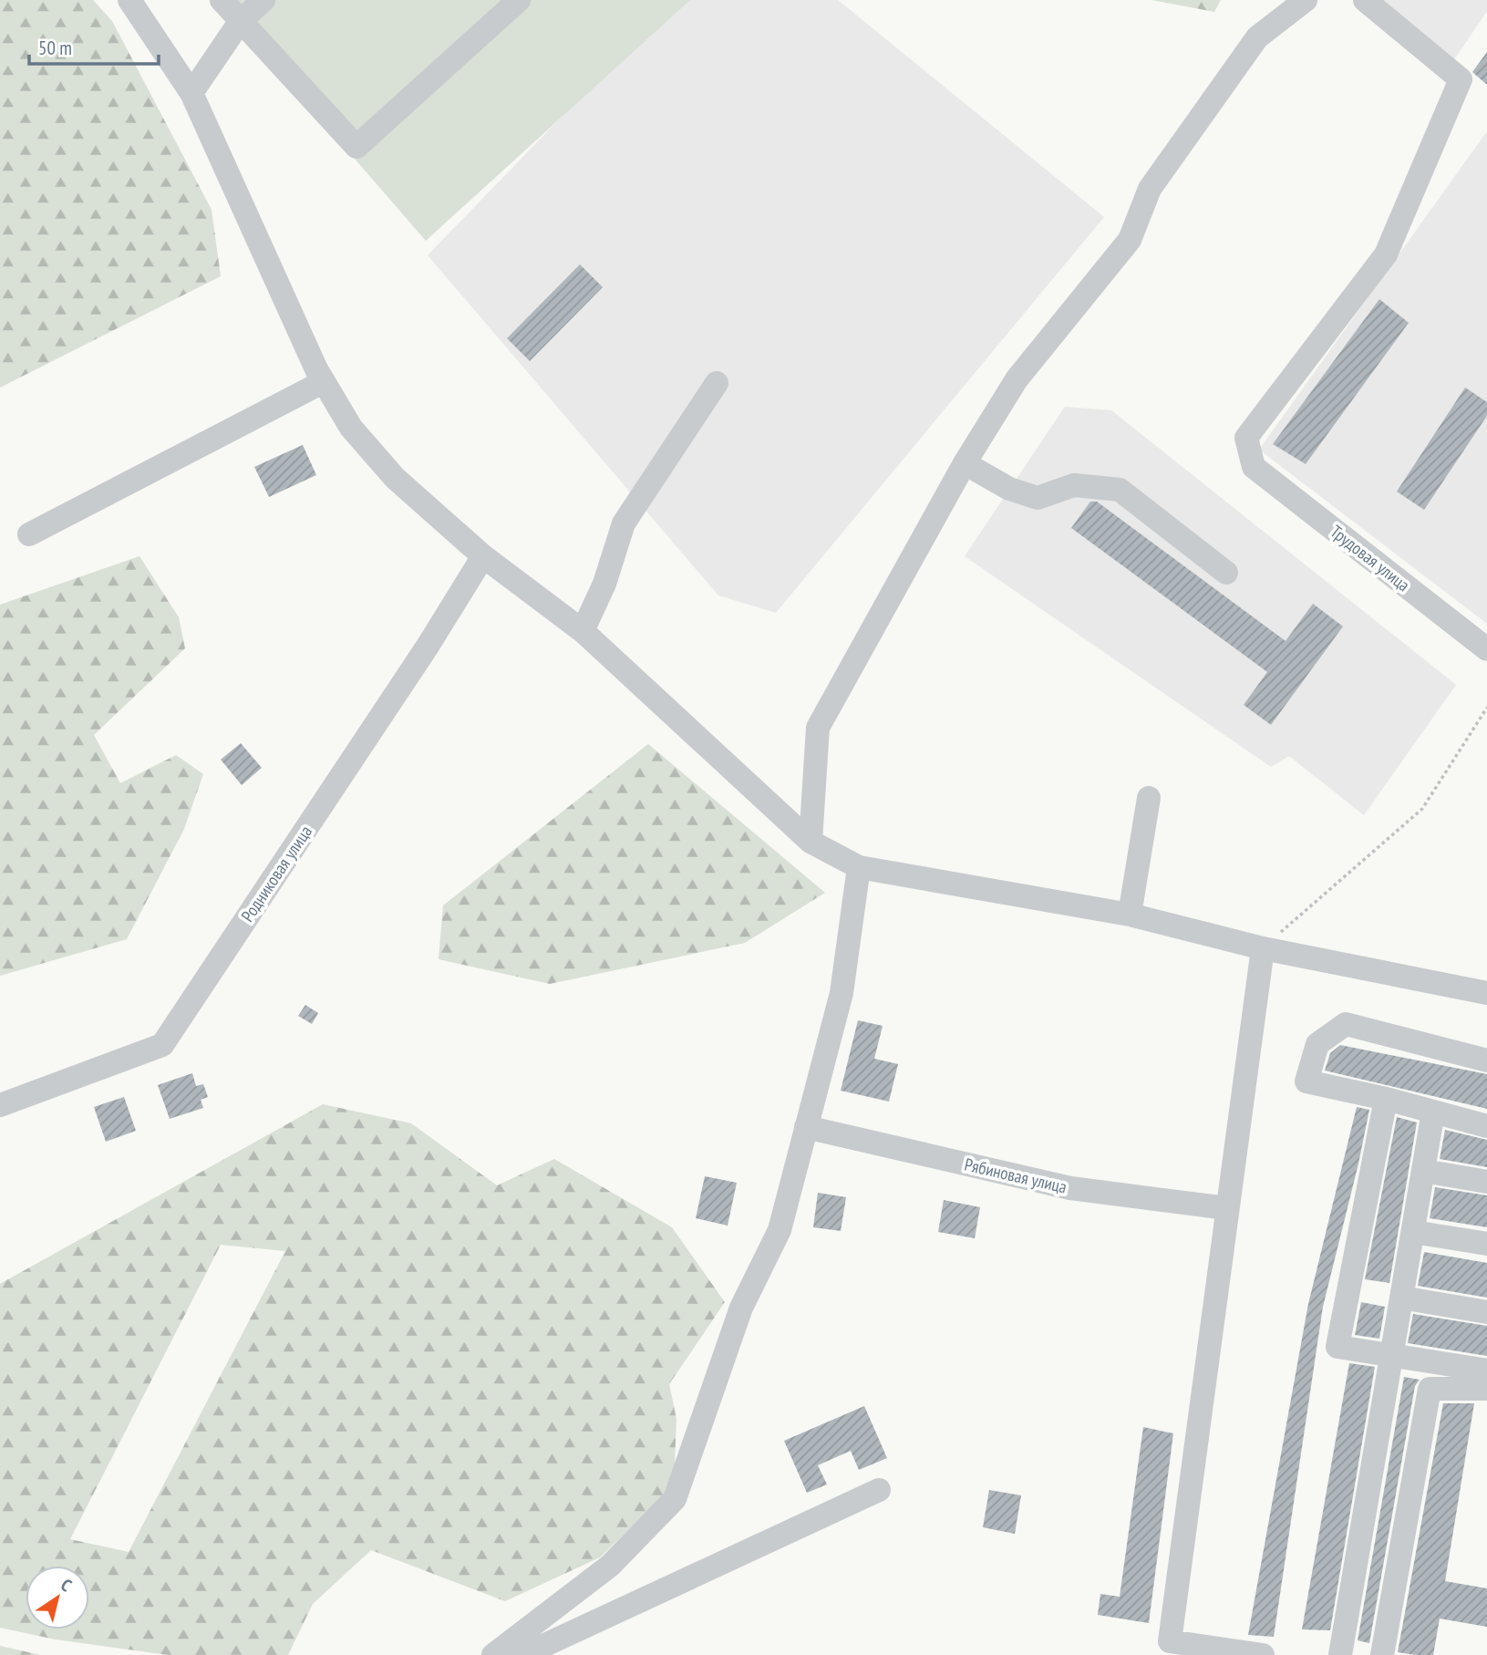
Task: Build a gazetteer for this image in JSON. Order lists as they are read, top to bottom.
{
  "streets": {
    "street": ["Трудовая улица", "Родниковая улица", "Рябиновая улица"]
  },
  "scale_bar": "50 m",
  "north": "top right"
}
